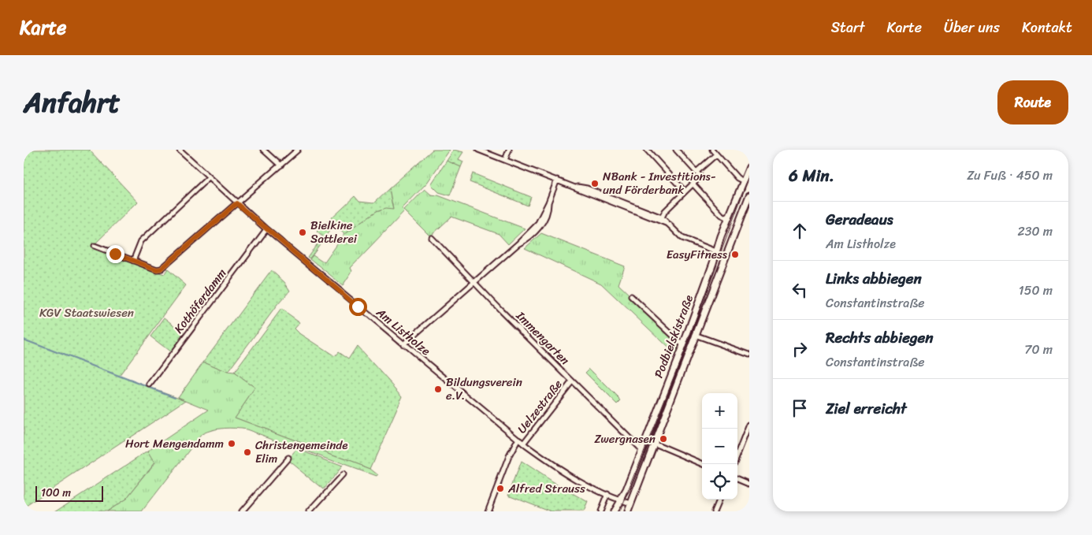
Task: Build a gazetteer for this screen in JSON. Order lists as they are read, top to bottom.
{
  "streets": {
    "main road": ["Podbielskistraße"],
    "street": [
      "Kothöferdamm",
      "Am Listholze",
      "Immengarten",
      "Uelzestraße"
    ]
  },
  "crossings": [
    ["Kothöferdamm", "Am Listholze"],
    ["Am Listholze", "Podbielskistraße"],
    ["Am Listholze", "Uelzestraße"],
    ["Podbielskistraße", "Immengarten"],
    ["Immengarten", "Uelzestraße"]
  ],
  "parks": ["KGV Staatswiesen"],
  "places": [
    "NBank - Investitions- und Förderbank",
    "Bielkine Sattlerei",
    "EasyFitness",
    "Bildungsverein e.V.",
    "Zwergnasen",
    "Hort Mengendamm",
    "Christengemeinde Elim",
    "Alfred Strauss"
  ],
  "scale_bar": "100 m",
  "page": {
    "header": "Karte",
    "nav": [
      "Start",
      "Karte",
      "Über uns",
      "Kontakt"
    ],
    "title": "Anfahrt",
    "buttons": "Route",
    "heading": ["6 Min.", "Zu Fuß · 450 m"],
    "list": [
      ["Geradeaus", "Am Listholze", "230 m"],
      ["Links abbiegen", "Constantinstraße", "150 m"],
      ["Rechts abbiegen", "Constantinstraße", "70 m"],
      "Ziel erreicht"
    ],
    "map_buttons": ["+", "−"],
    "scale": "100 m"
  }
}
